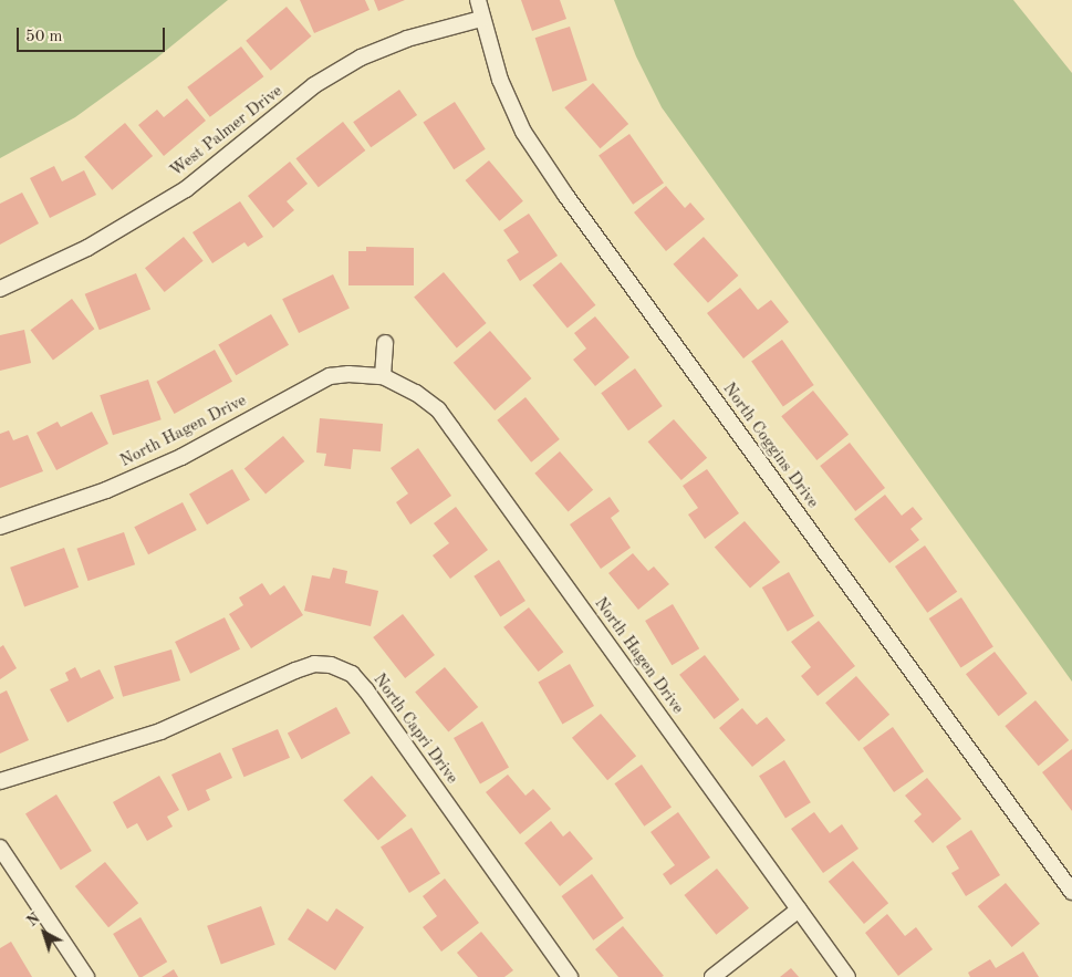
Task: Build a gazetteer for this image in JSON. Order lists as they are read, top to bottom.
{
  "streets": {
    "street": [
      "West Palmer Drive",
      "North Hagen Drive",
      "North Coggins Drive",
      "North Capri Drive"
    ]
  },
  "crossings": [
    ["West Palmer Drive", "North Coggins Drive"]
  ],
  "scale_bar": "50 m",
  "north": "top left"
}
